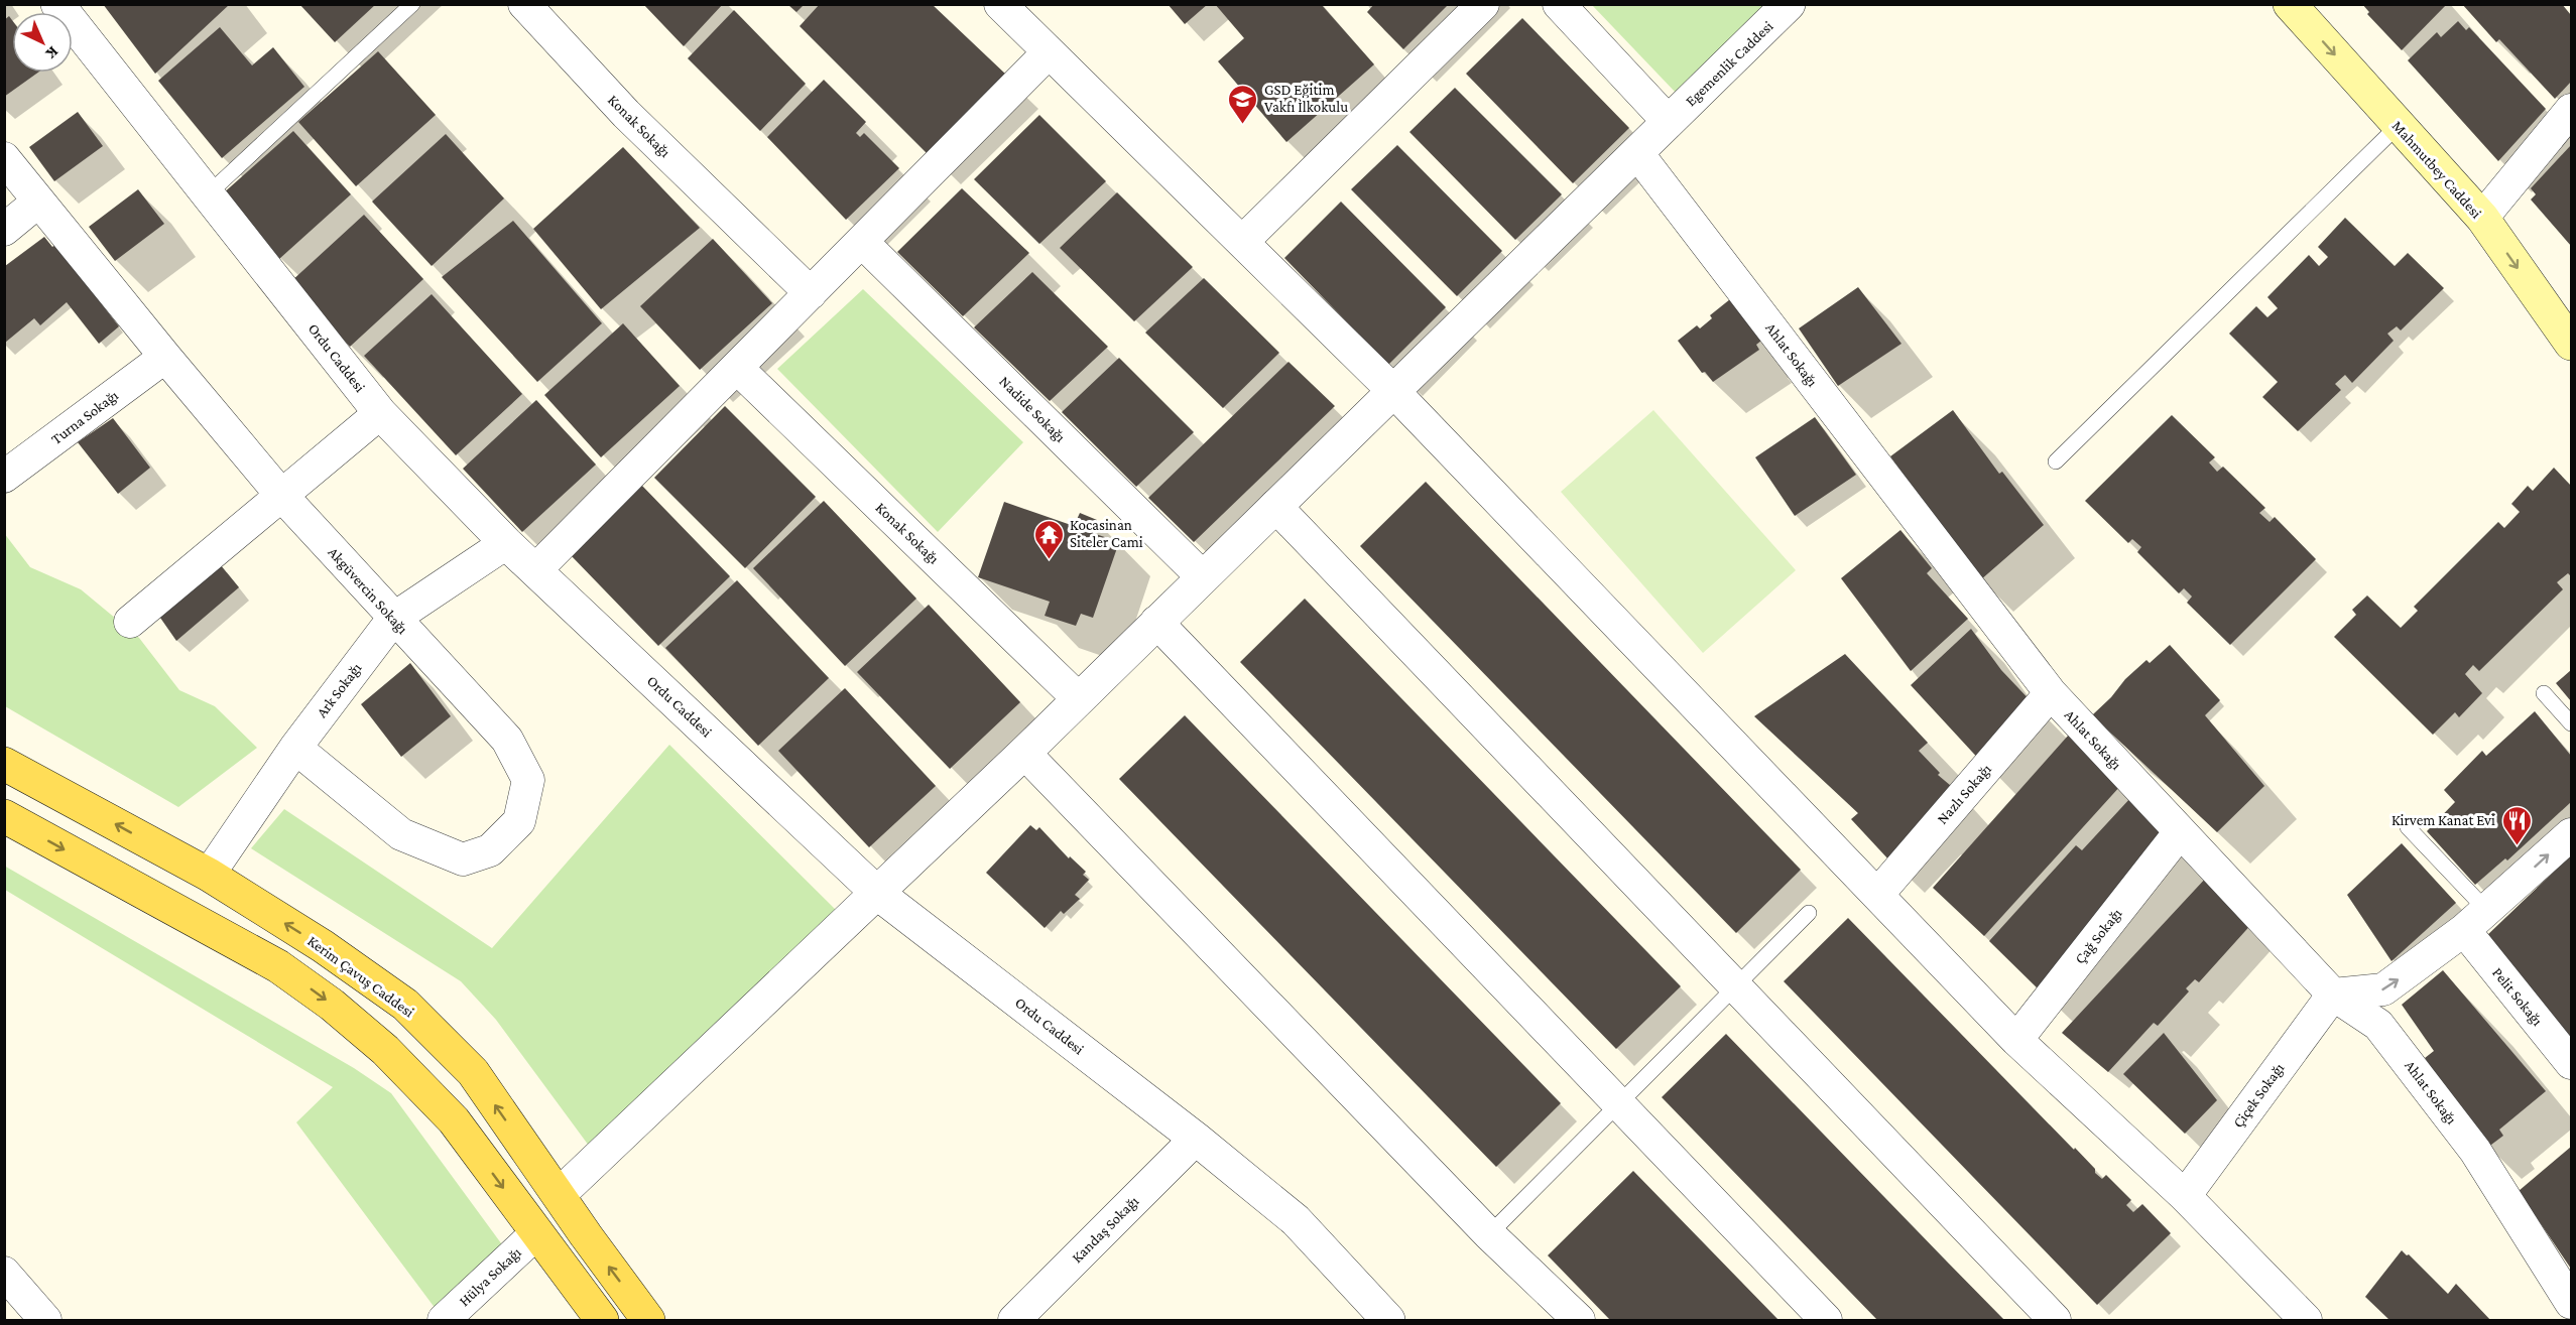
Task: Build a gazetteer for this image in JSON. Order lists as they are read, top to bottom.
{
  "streets": {
    "main road": ["Mahmutbey Caddesi", "Kerim Çavuş Caddesi"],
    "street": [
      "Egemenlik Caddesi",
      "Konak Sokağı",
      "Ahlat Sokağı",
      "Ordu Caddesi",
      "Nadide Sokağı",
      "Turna Sokağı",
      "Akgüvercin Sokağı",
      "Ark Sokağı",
      "Nazlı Sokağı",
      "Çağ Sokağı",
      "Pelit Sokağı",
      "Çiçek Sokağı",
      "Kandaş Sokağı",
      "Hülya Sokağı"
    ]
  },
  "crossings": [
    ["Egemenlik Caddesi", "Konak Sokağı"],
    ["Egemenlik Caddesi", "Ahlat Sokağı"],
    ["Egemenlik Caddesi", "Ordu Caddesi"],
    ["Egemenlik Caddesi", "Nadide Sokağı"],
    ["Egemenlik Caddesi", "Kerim Çavuş Caddesi"],
    ["Ahlat Sokağı", "Nazlı Sokağı"],
    ["Ahlat Sokağı", "Çağ Sokağı"],
    ["Ahlat Sokağı", "Çiçek Sokağı"],
    ["Ordu Caddesi", "Ark Sokağı"],
    ["Ordu Caddesi", "Kandaş Sokağı"],
    ["Turna Sokağı", "Akgüvercin Sokağı"],
    ["Akgüvercin Sokağı", "Ark Sokağı"],
    ["Ark Sokağı", "Kerim Çavuş Caddesi"]
  ],
  "one_way": ["Mahmutbey Caddesi"],
  "places": {
    "school or university": ["GSD Eğitim Vakfı İlkokulu"],
    "temple": ["Kocasinan Siteler Cami"],
    "restaurant": ["Kirvem Kanat Evi"]
  },
  "north": "bottom right"
}
